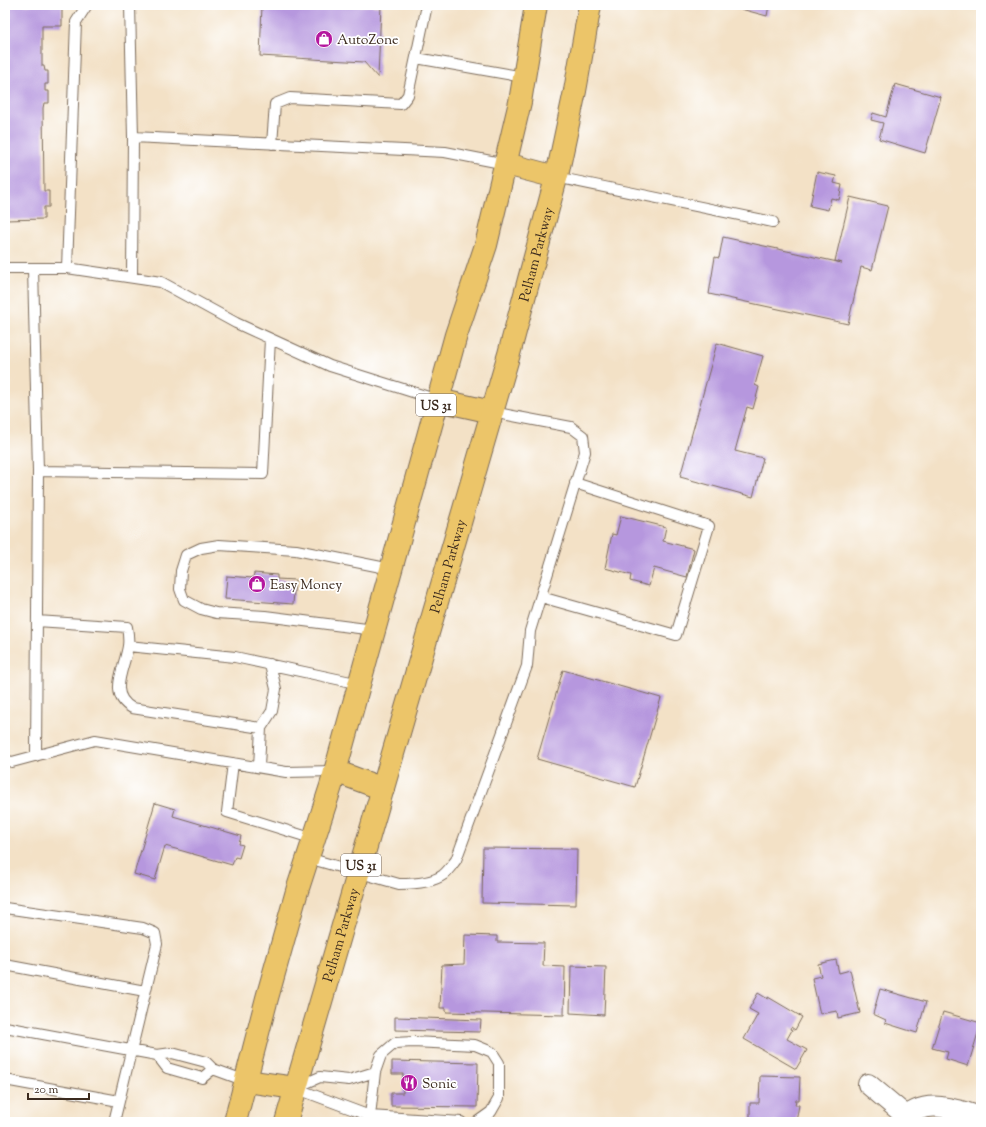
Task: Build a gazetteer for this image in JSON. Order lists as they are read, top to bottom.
{
  "streets": {
    "main road": ["Pelham Parkway", "US 31"]
  },
  "places": {
    "shop": ["AutoZone", "Easy Money"],
    "restaurant": ["Sonic"]
  },
  "scale_bar": "20 m"
}
